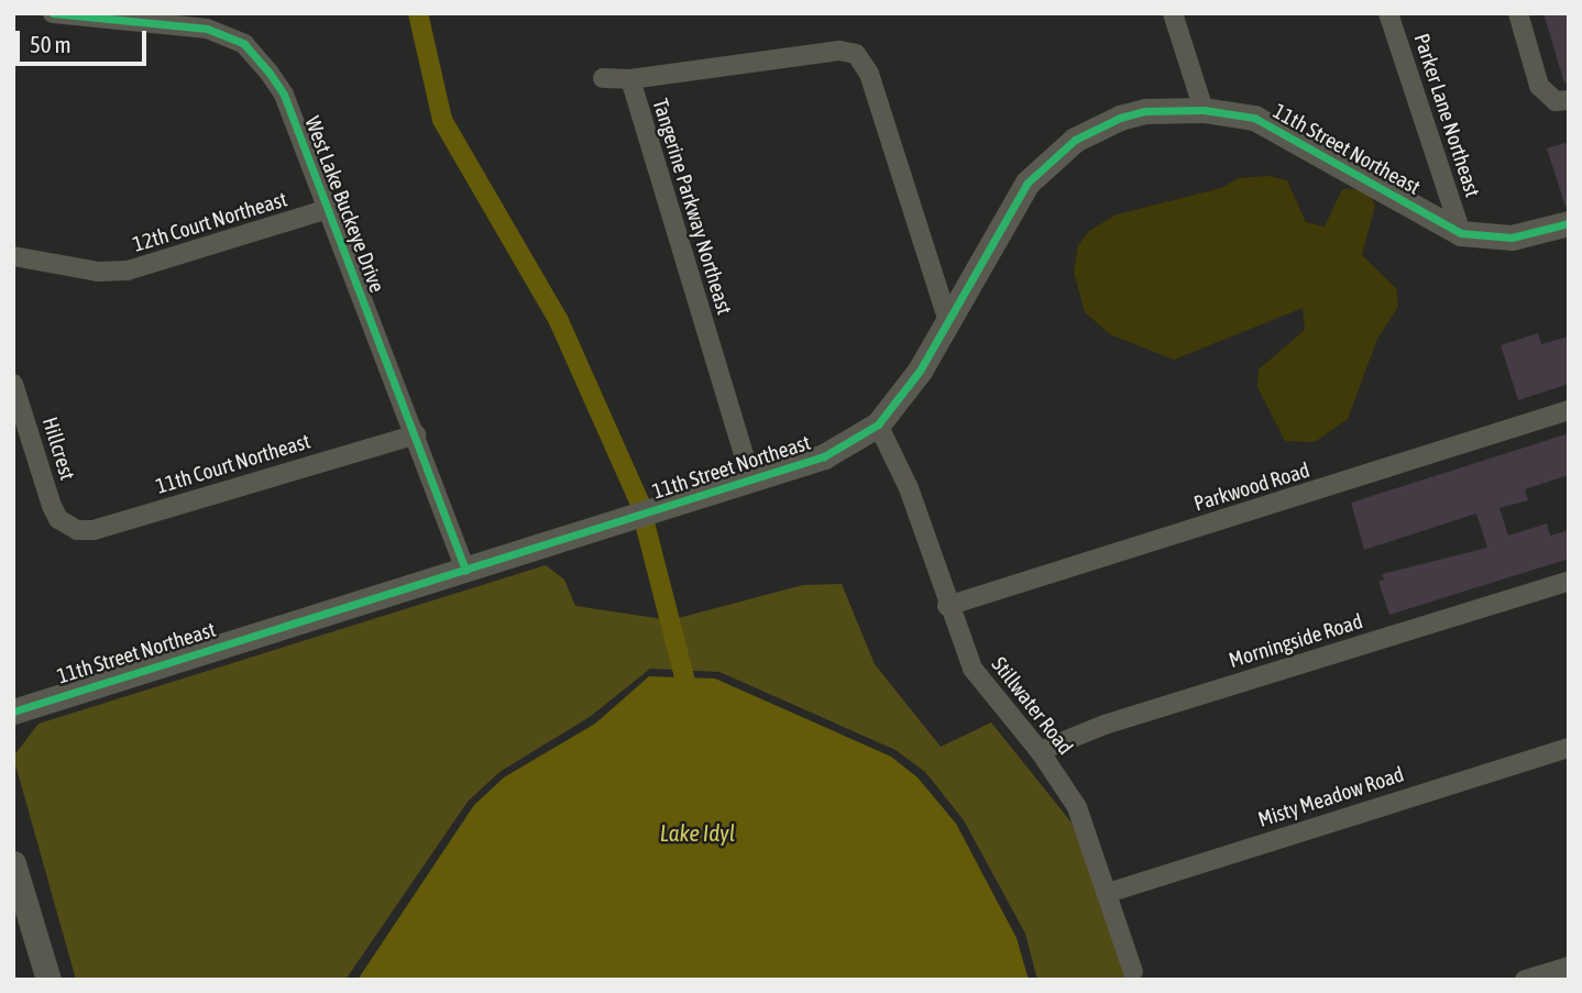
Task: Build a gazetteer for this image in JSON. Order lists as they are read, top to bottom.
{
  "streets": {
    "street": [
      "Parker Lane Northeast",
      "11th Street Northeast",
      "West Lake Buckeye Drive",
      "Tangerine Parkway Northeast",
      "12th Court Northeast",
      "Hillcrest",
      "11th Court Northeast",
      "Parkwood Road",
      "Morningside Road",
      "Stillwater Road",
      "Misty Meadow Road"
    ]
  },
  "crossings": [
    ["Parker Lane Northeast", "11th Street Northeast"],
    ["11th Street Northeast", "West Lake Buckeye Drive"],
    ["11th Street Northeast", "Tangerine Parkway Northeast"],
    ["11th Street Northeast", "Stillwater Road"],
    ["West Lake Buckeye Drive", "12th Court Northeast"],
    ["West Lake Buckeye Drive", "11th Court Northeast"],
    ["Hillcrest", "11th Court Northeast"],
    ["Parkwood Road", "Stillwater Road"],
    ["Morningside Road", "Stillwater Road"],
    ["Stillwater Road", "Misty Meadow Road"]
  ],
  "water": ["Lake Idyl"],
  "scale_bar": "50 m"
}
